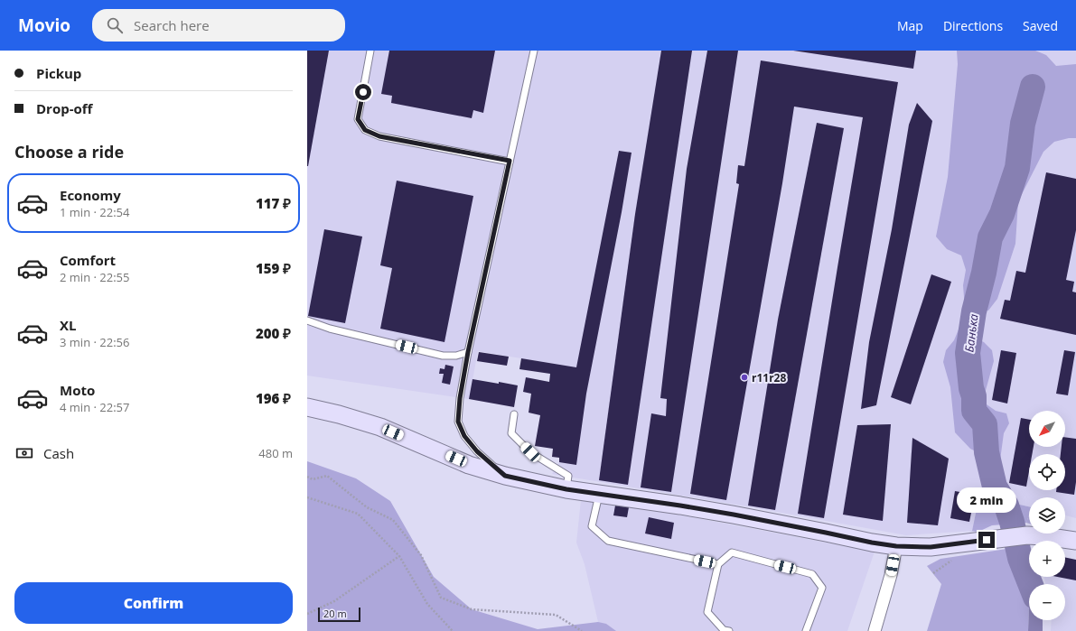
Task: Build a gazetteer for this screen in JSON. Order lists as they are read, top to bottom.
{
  "water": ["Банька"],
  "places": ["r11r28"],
  "scale_bar": "20 m",
  "north": "bottom left",
  "page": {
    "header": "Movio",
    "search": "Search here",
    "nav": ["Map", "Directions", "Saved"],
    "banner": ["Pickup", "Drop-off"],
    "heading": "Choose a ride",
    "list": [
      {
        "name": "Economy",
        "note": "1 min · 22:54",
        "value": "117 ₽"
      },
      {
        "name": "Comfort",
        "note": "2 min · 22:55",
        "value": "159 ₽"
      },
      {
        "name": "XL",
        "note": "3 min · 22:56",
        "value": "200 ₽"
      },
      {
        "name": "Moto",
        "note": "4 min · 22:57",
        "value": "196 ₽"
      }
    ],
    "map_buttons": ["+", "−"],
    "pay": ["Cash", "480 m"],
    "bubble": "2 min",
    "buttons": "Confirm",
    "scale": "20 m"
  }
}
